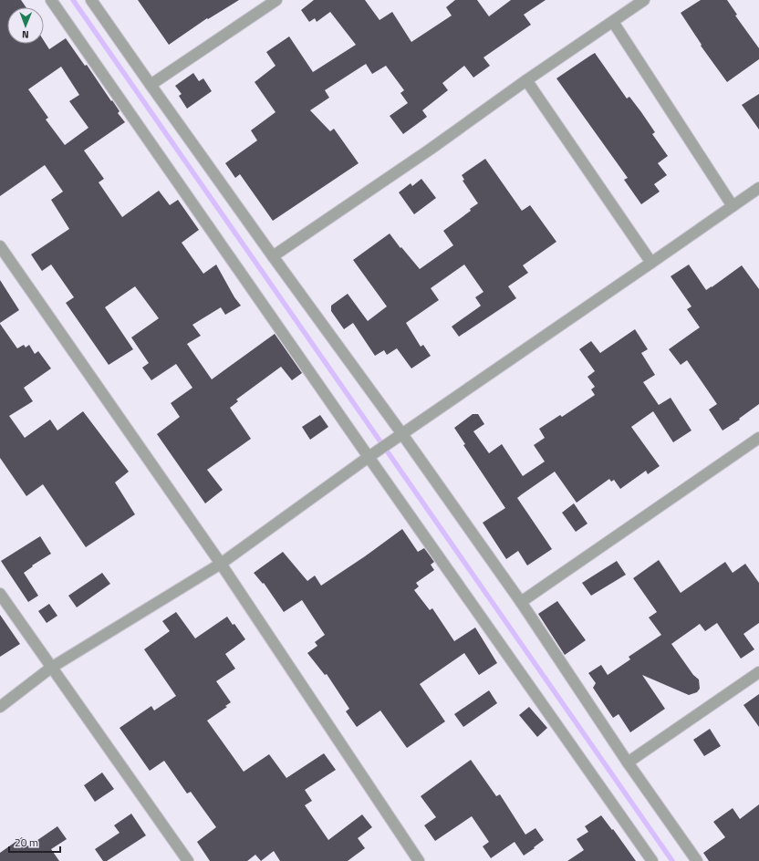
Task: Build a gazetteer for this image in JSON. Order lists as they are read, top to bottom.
{
  "scale_bar": "20 m",
  "north": "bottom"
}
